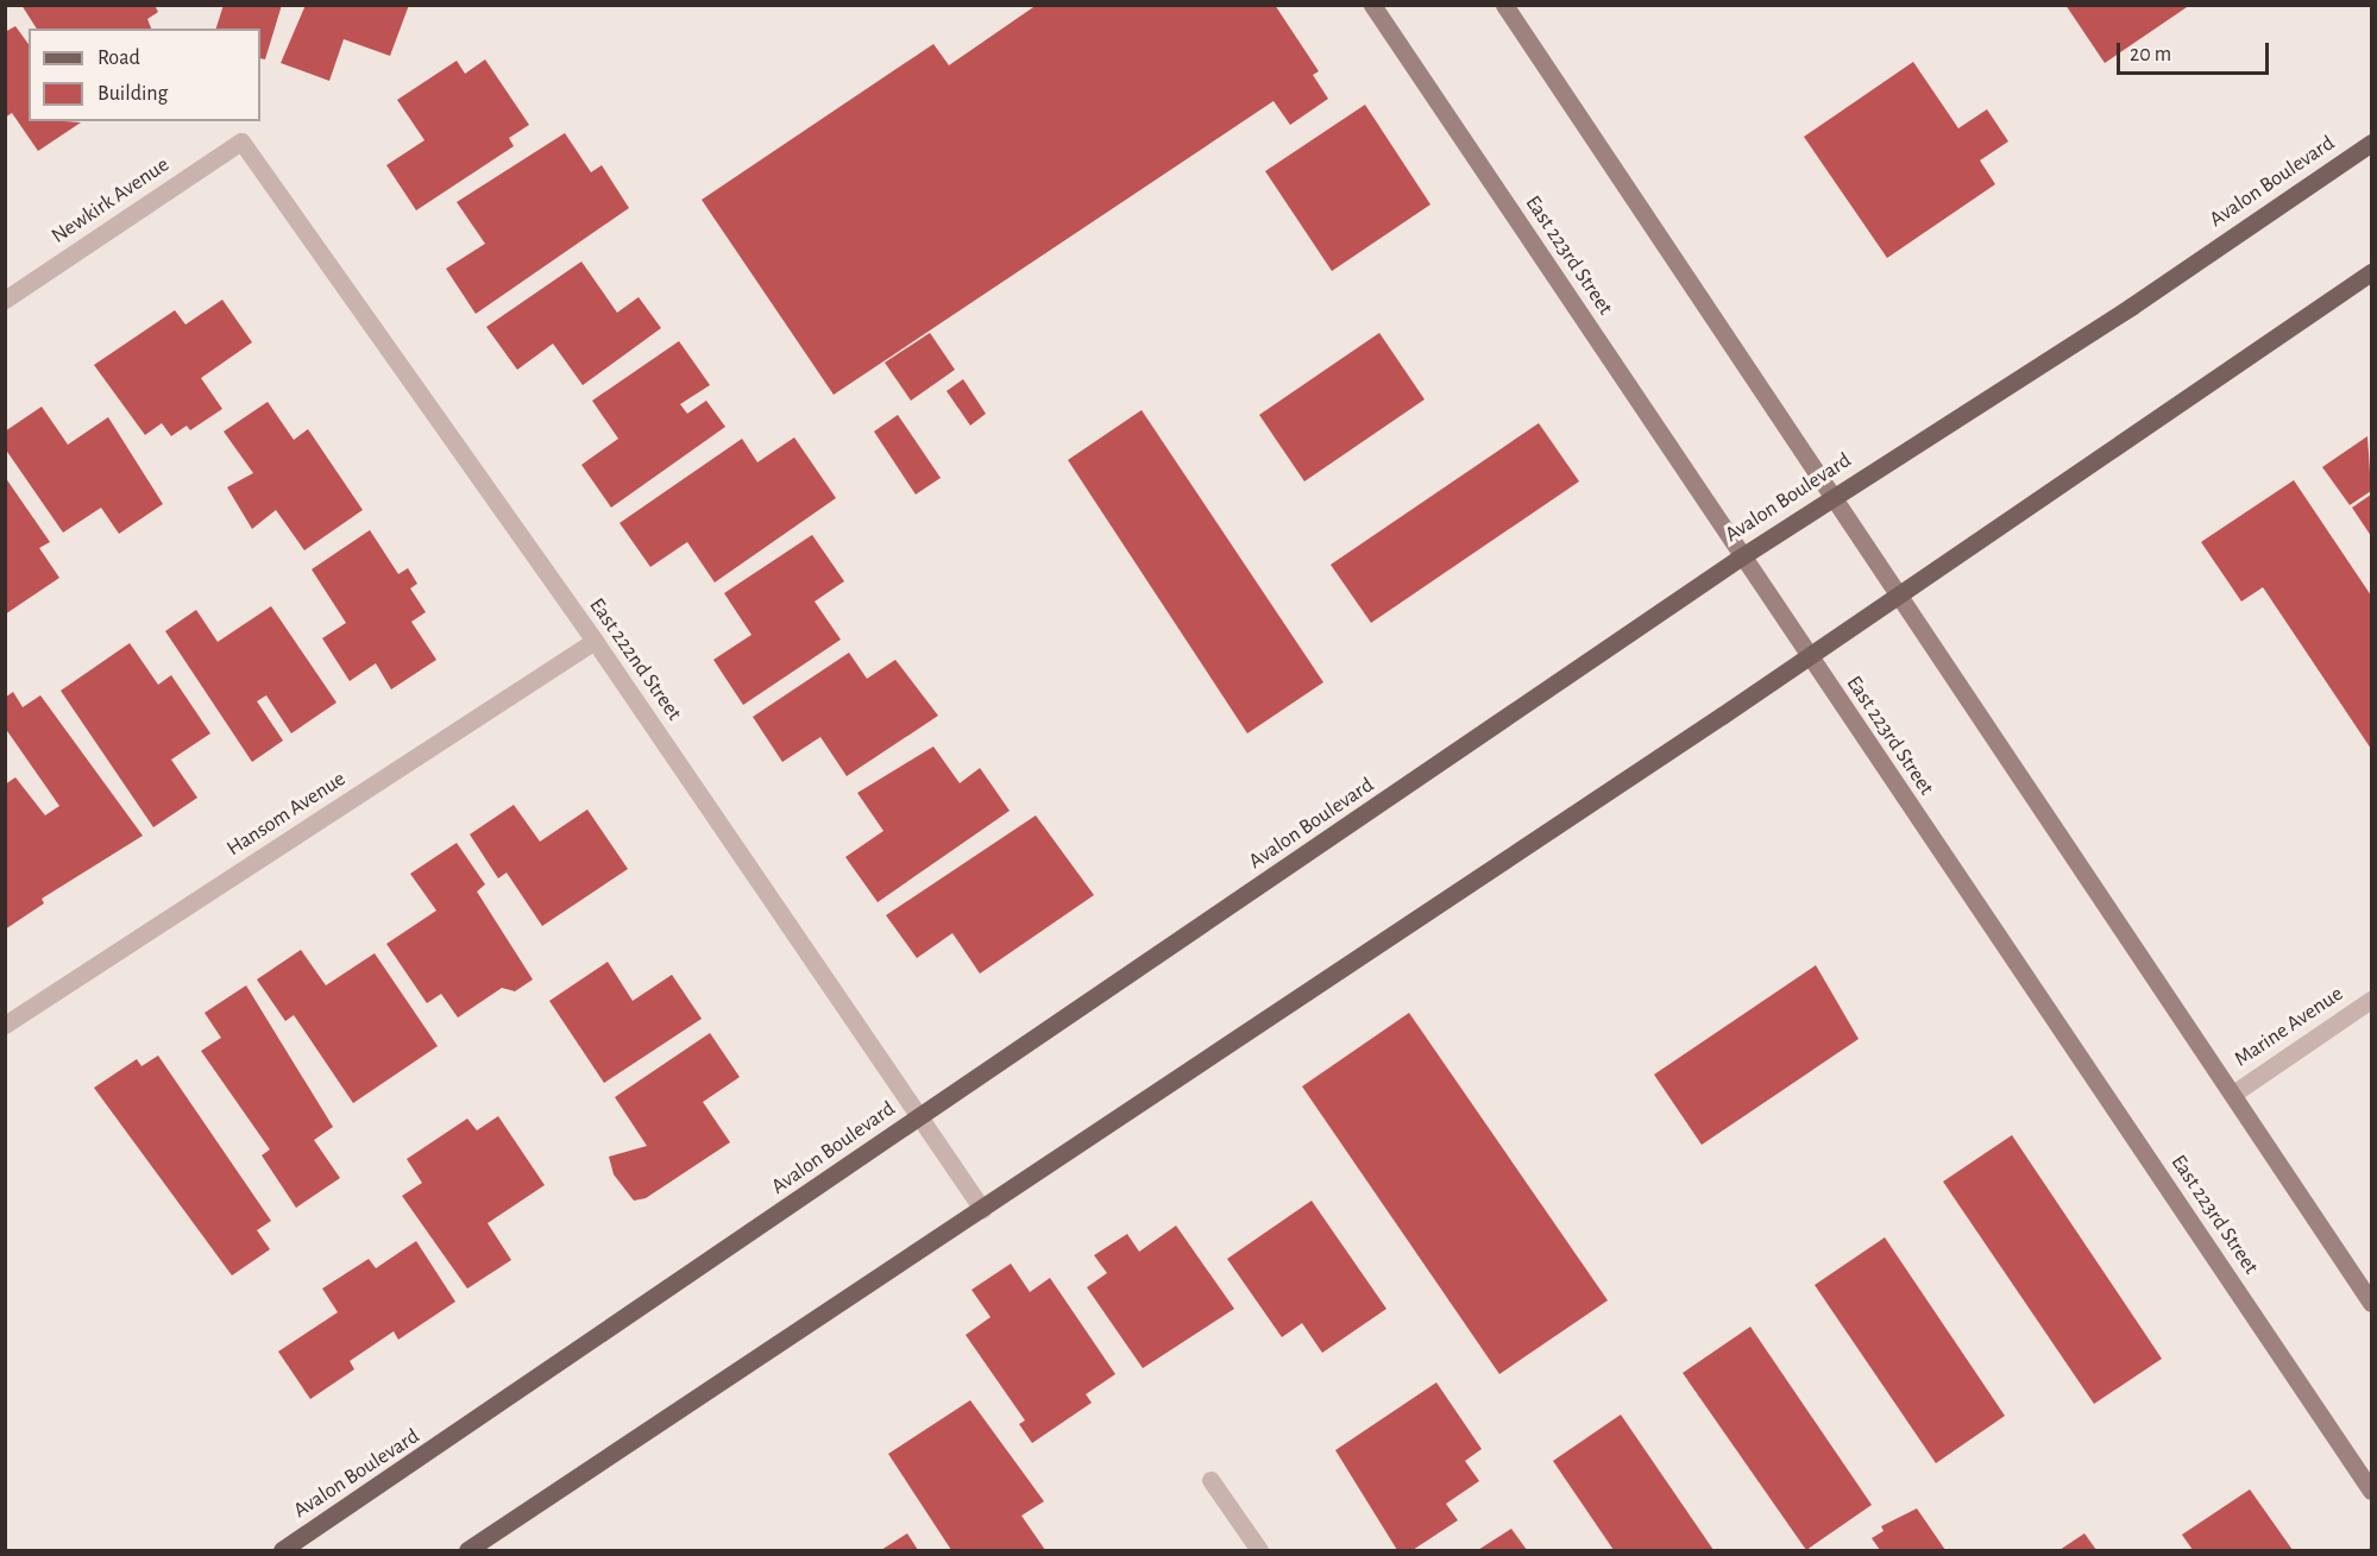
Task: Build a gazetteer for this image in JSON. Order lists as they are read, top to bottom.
{
  "streets": {
    "main road": ["Avalon Boulevard", "East 223rd Street"],
    "street": [
      "Newkirk Avenue",
      "East 222nd Street",
      "Hansom Avenue",
      "Marine Avenue"
    ]
  },
  "crossings": [
    ["Avalon Boulevard", "East 223rd Street"],
    ["Avalon Boulevard", "East 222nd Street"],
    ["Newkirk Avenue", "East 222nd Street"],
    ["East 222nd Street", "Hansom Avenue"]
  ],
  "legend": ["Road", "Building"],
  "scale_bar": "20 m"
}
